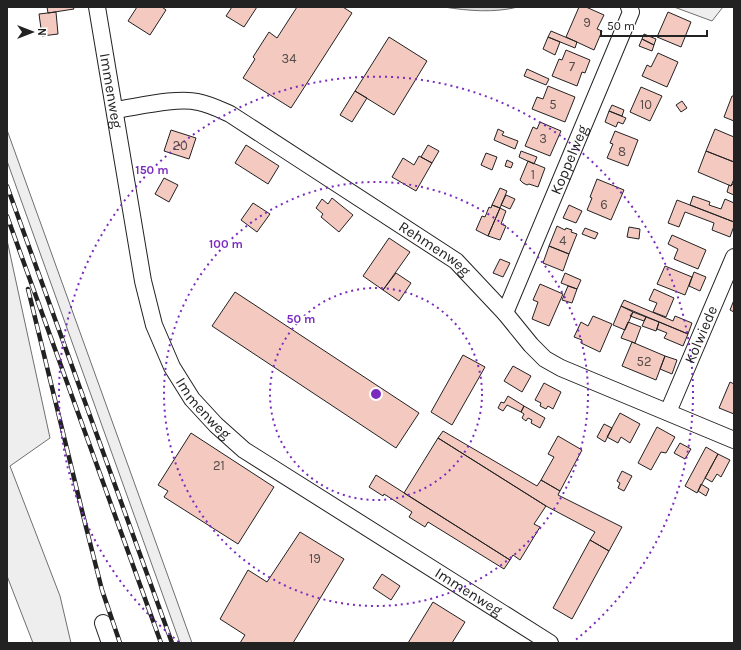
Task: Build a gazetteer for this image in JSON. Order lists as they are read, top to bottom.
{
  "streets": {
    "street": [
      "Immenweg",
      "Koppelweg",
      "Rehmenweg",
      "Kolwiede"
    ]
  },
  "crossings": [
    ["Immenweg", "Rehmenweg"],
    ["Koppelweg", "Rehmenweg"],
    ["Rehmenweg", "Kolwiede"]
  ],
  "house_numbers": [
    "9",
    "34",
    "7",
    "5",
    "10",
    "3",
    "20",
    "8",
    "1",
    "6",
    "4",
    "52",
    "21",
    "19"
  ],
  "scale_bar": "50 m",
  "north": "right",
  "rings": ["150 m", "100 m", "50 m"]
}
